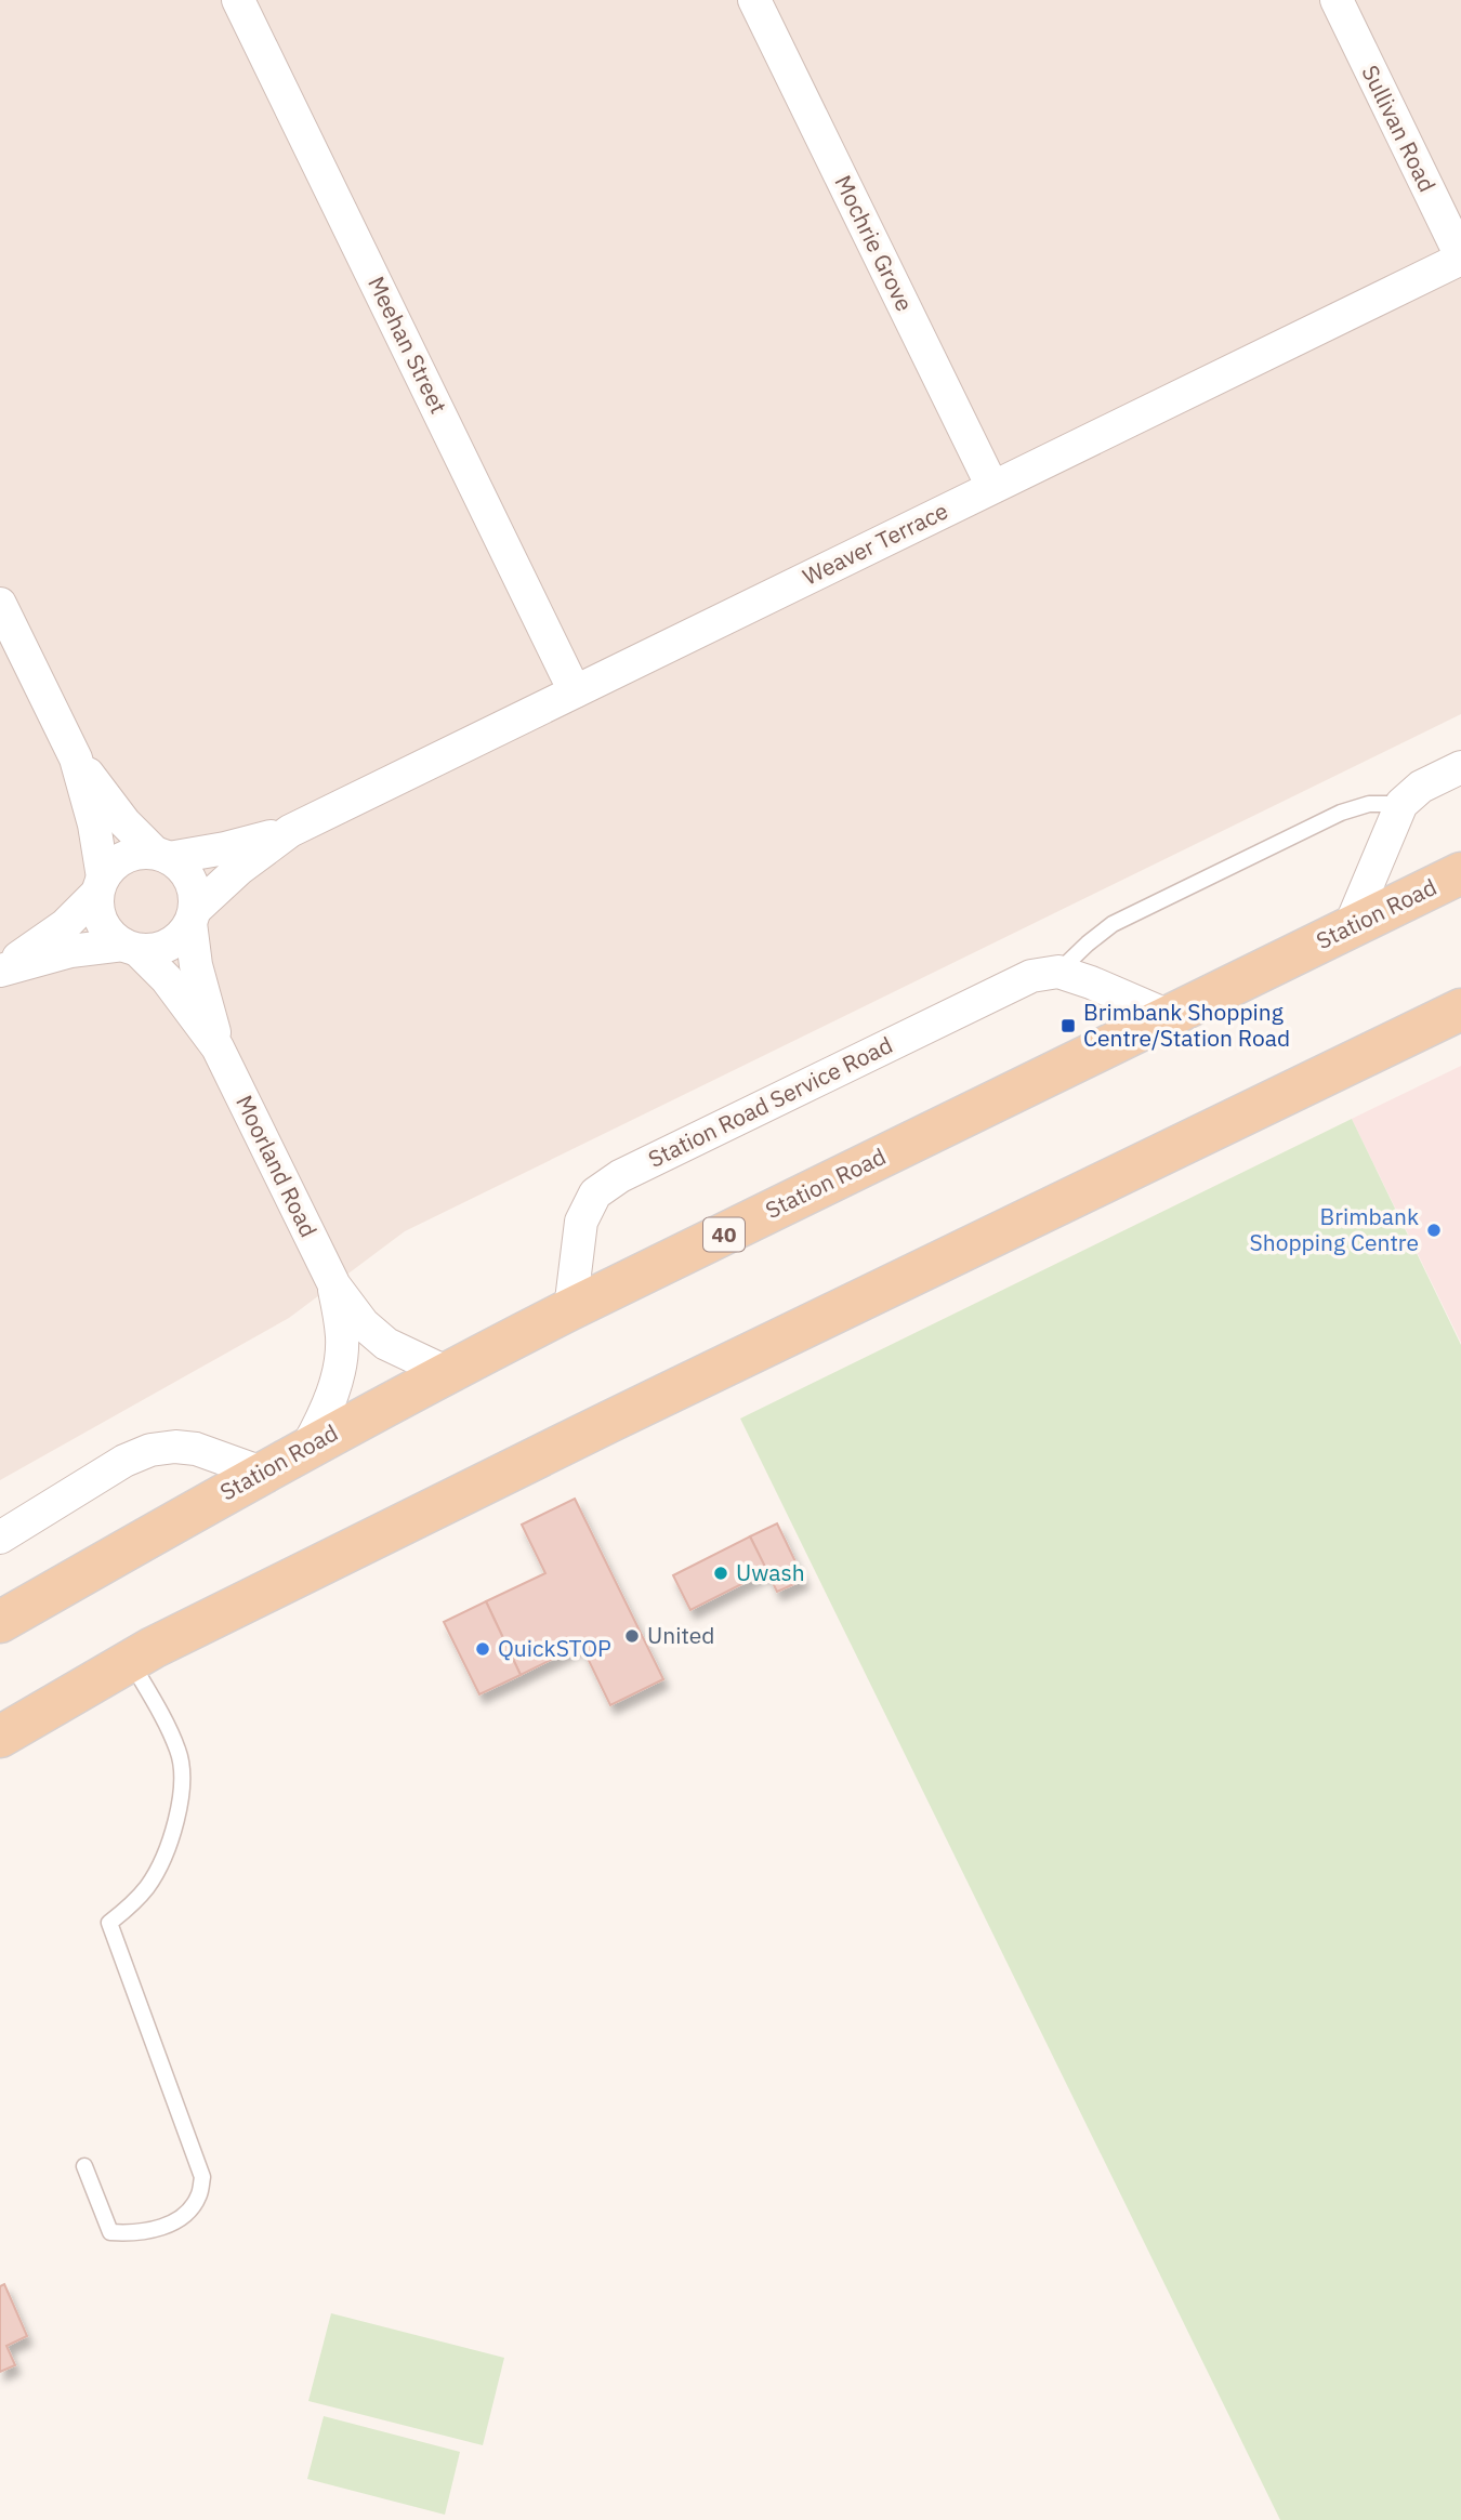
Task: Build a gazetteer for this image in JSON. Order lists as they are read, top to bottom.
{
  "streets": {
    "main road": ["Station Road", "40"],
    "street": [
      "Sullivan Road",
      "Mochrie Grove",
      "Meehan Street",
      "Weaver Terrace",
      "Station Road Service Road",
      "Moorland Road"
    ]
  },
  "crossings": [
    ["Sullivan Road", "Weaver Terrace"],
    ["Mochrie Grove", "Weaver Terrace"],
    ["Meehan Street", "Weaver Terrace"],
    ["Weaver Terrace", "Moorland Road"],
    ["Station Road", "Station Road Service Road"],
    ["Station Road", "Moorland Road"]
  ],
  "places": {
    "transit": ["Brimbank Shopping Centre/Station Road"],
    "other": [
      "Brimbank Shopping Centre",
      "Uwash",
      "United",
      "QuickSTOP"
    ]
  }
}
